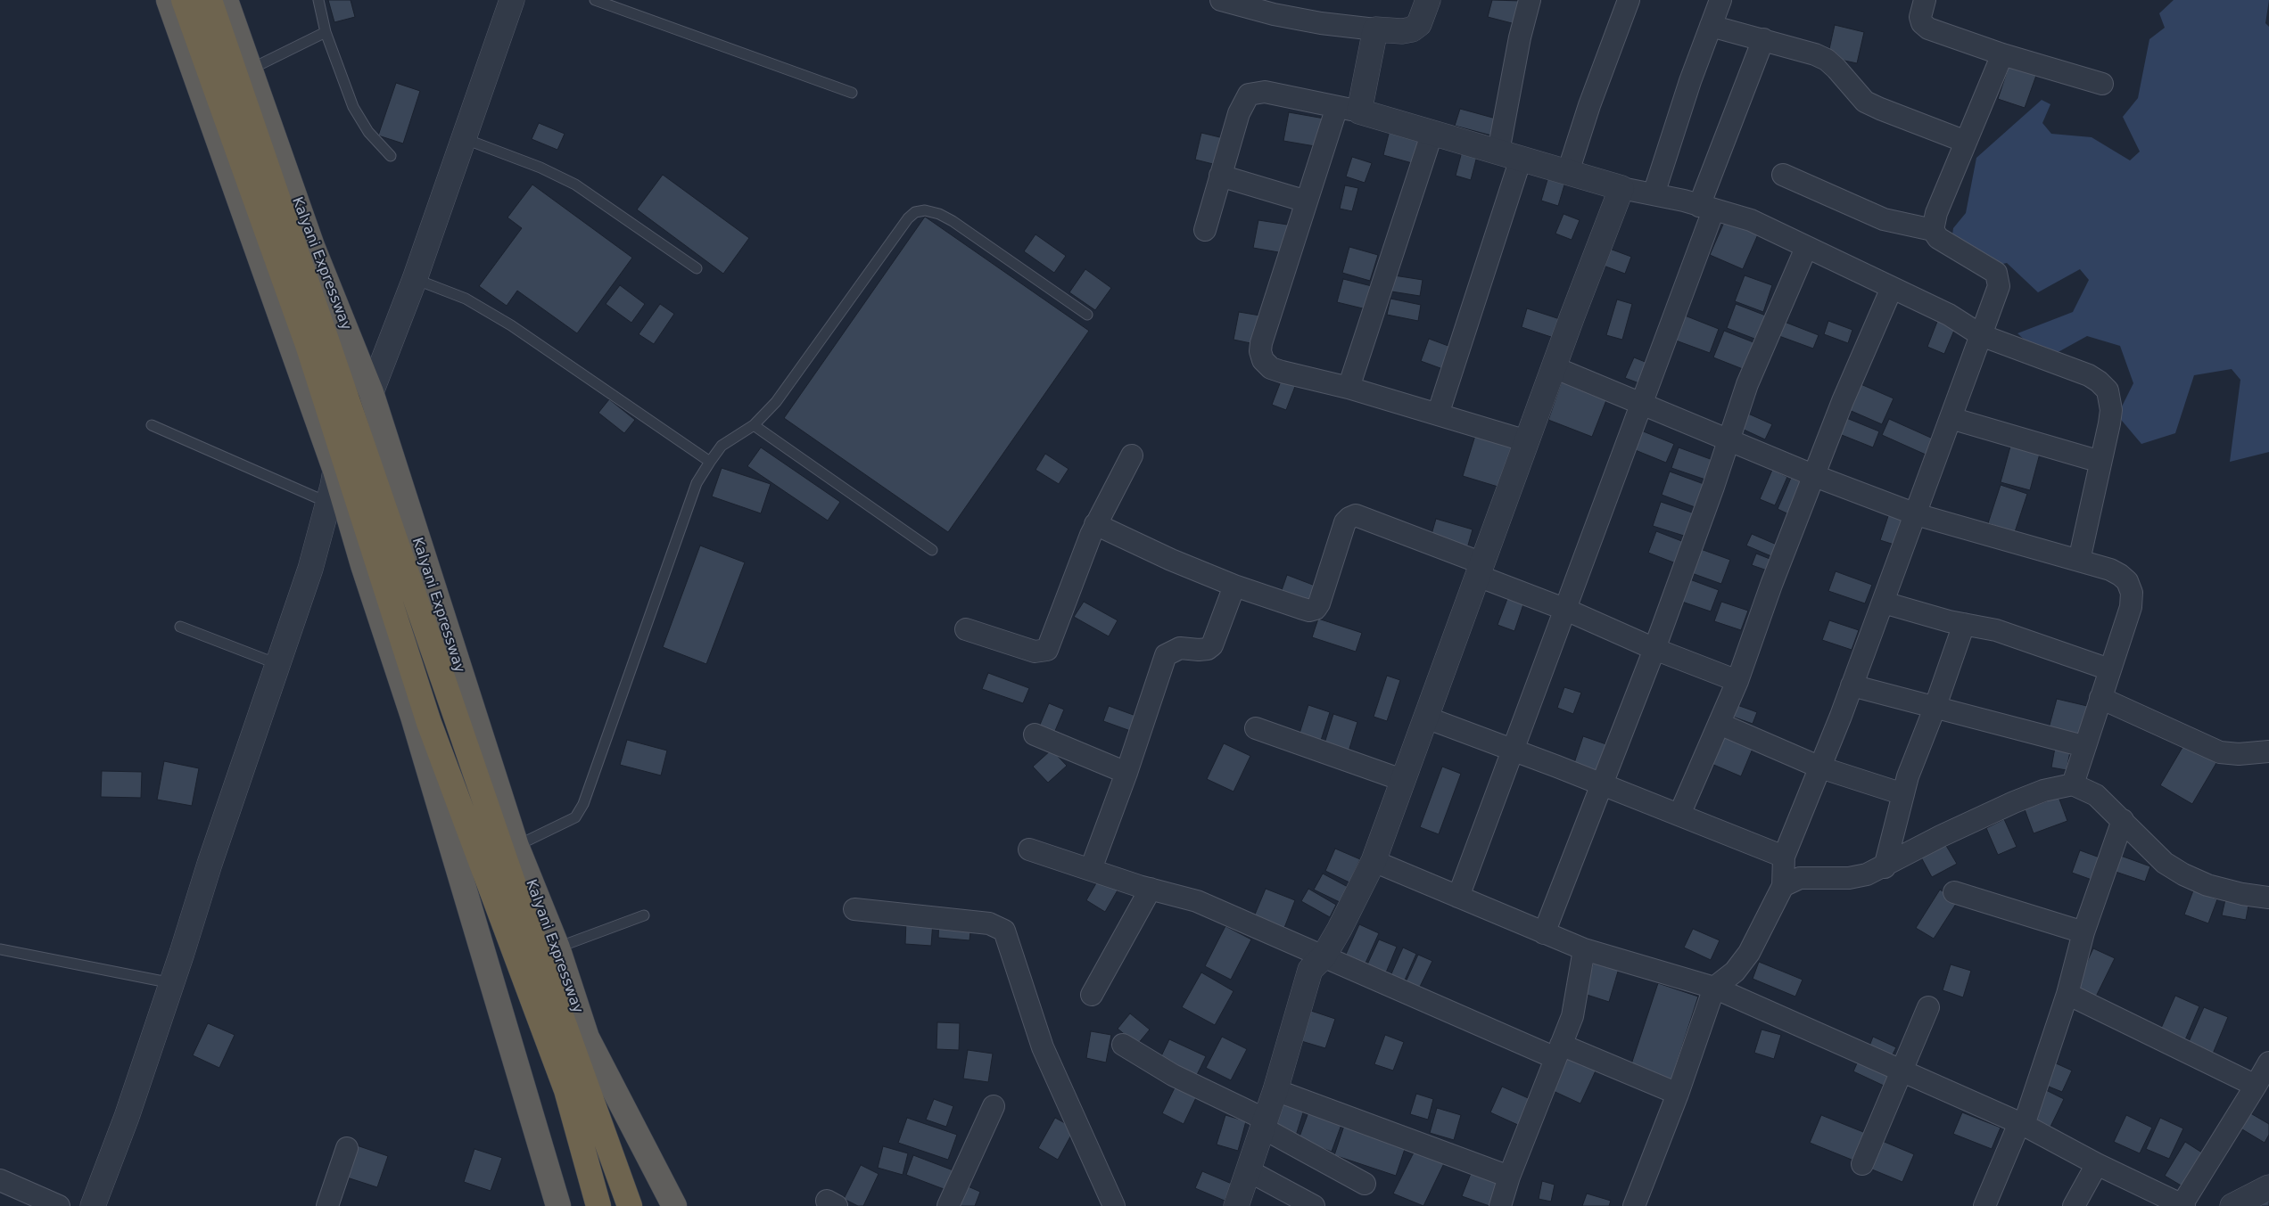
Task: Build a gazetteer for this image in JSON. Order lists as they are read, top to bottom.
{
  "streets": {
    "highway": ["Kalyani Expressway"]
  }
}
